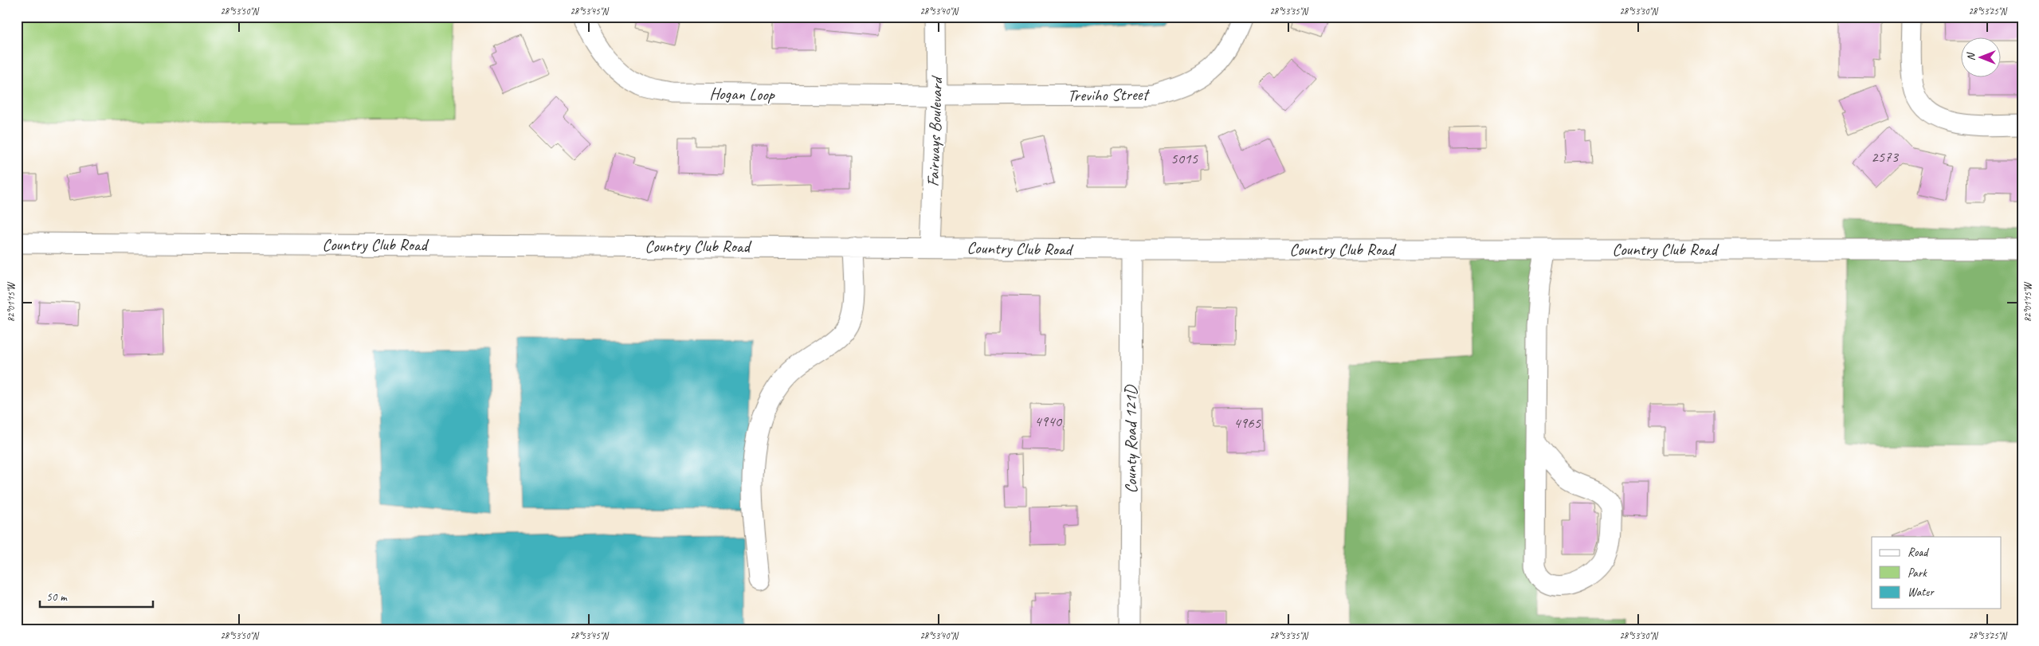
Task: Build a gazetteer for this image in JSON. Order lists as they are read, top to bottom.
{
  "streets": {
    "street": [
      "Hogan Loop",
      "Treviho Street",
      "Fairways Boulevard",
      "Country Club Road",
      "County Road 121D"
    ]
  },
  "crossings": [
    ["Hogan Loop", "Treviho Street"],
    ["Hogan Loop", "Fairways Boulevard"],
    ["Treviho Street", "Fairways Boulevard"],
    ["Fairways Boulevard", "Country Club Road"],
    ["Country Club Road", "County Road 121D"]
  ],
  "house_numbers": [
    "2573",
    "5015",
    "4940",
    "4965"
  ],
  "legend": ["Road", "Park", "Water"],
  "scale_bar": "50 m",
  "north": "left",
  "coordinates": [
    "28°53'50\"N",
    "28°53'45\"N",
    "28°53'40\"N",
    "28°53'35\"N",
    "28°53'30\"N",
    "28°53'25\"N",
    "82°01'15\"W"
  ]
}
